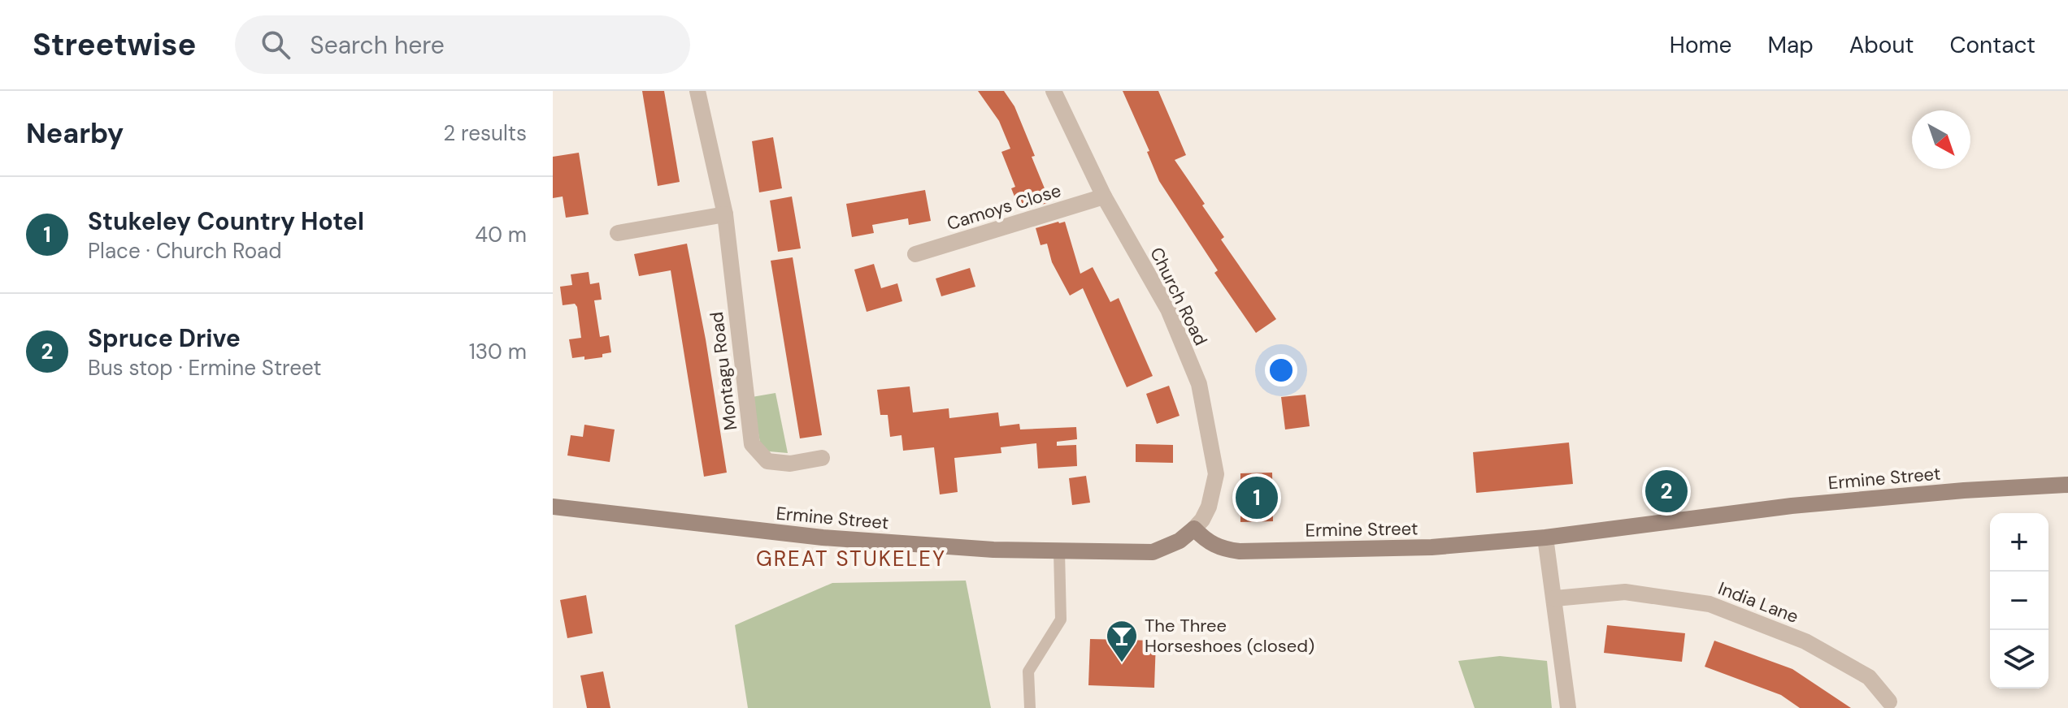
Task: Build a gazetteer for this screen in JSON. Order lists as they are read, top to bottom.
{
  "streets": {
    "street": [
      "Camoys Close",
      "Church Road",
      "Montagu Road",
      "Ermine Street",
      "India Lane"
    ]
  },
  "crossings": [
    ["Camoys Close", "Church Road"],
    ["Church Road", "Ermine Street"]
  ],
  "districts": ["GREAT STUKELEY"],
  "places": {
    "bar": ["The Three Horseshoes (closed)"]
  },
  "north": "bottom right",
  "page": {
    "header": "Streetwise",
    "search": "Search here",
    "nav": [
      "Home",
      "Map",
      "About",
      "Contact"
    ],
    "heading": ["Nearby", "2 results"],
    "list": [
      {
        "mark": "1",
        "name": "Stukeley Country Hotel",
        "note": "Place · Church Road",
        "value": "40 m"
      },
      {
        "mark": "2",
        "name": "Spruce Drive",
        "note": "Bus stop · Ermine Street",
        "value": "130 m"
      }
    ],
    "pins": ["2", "1"],
    "map_buttons": ["+", "−"]
  }
}
